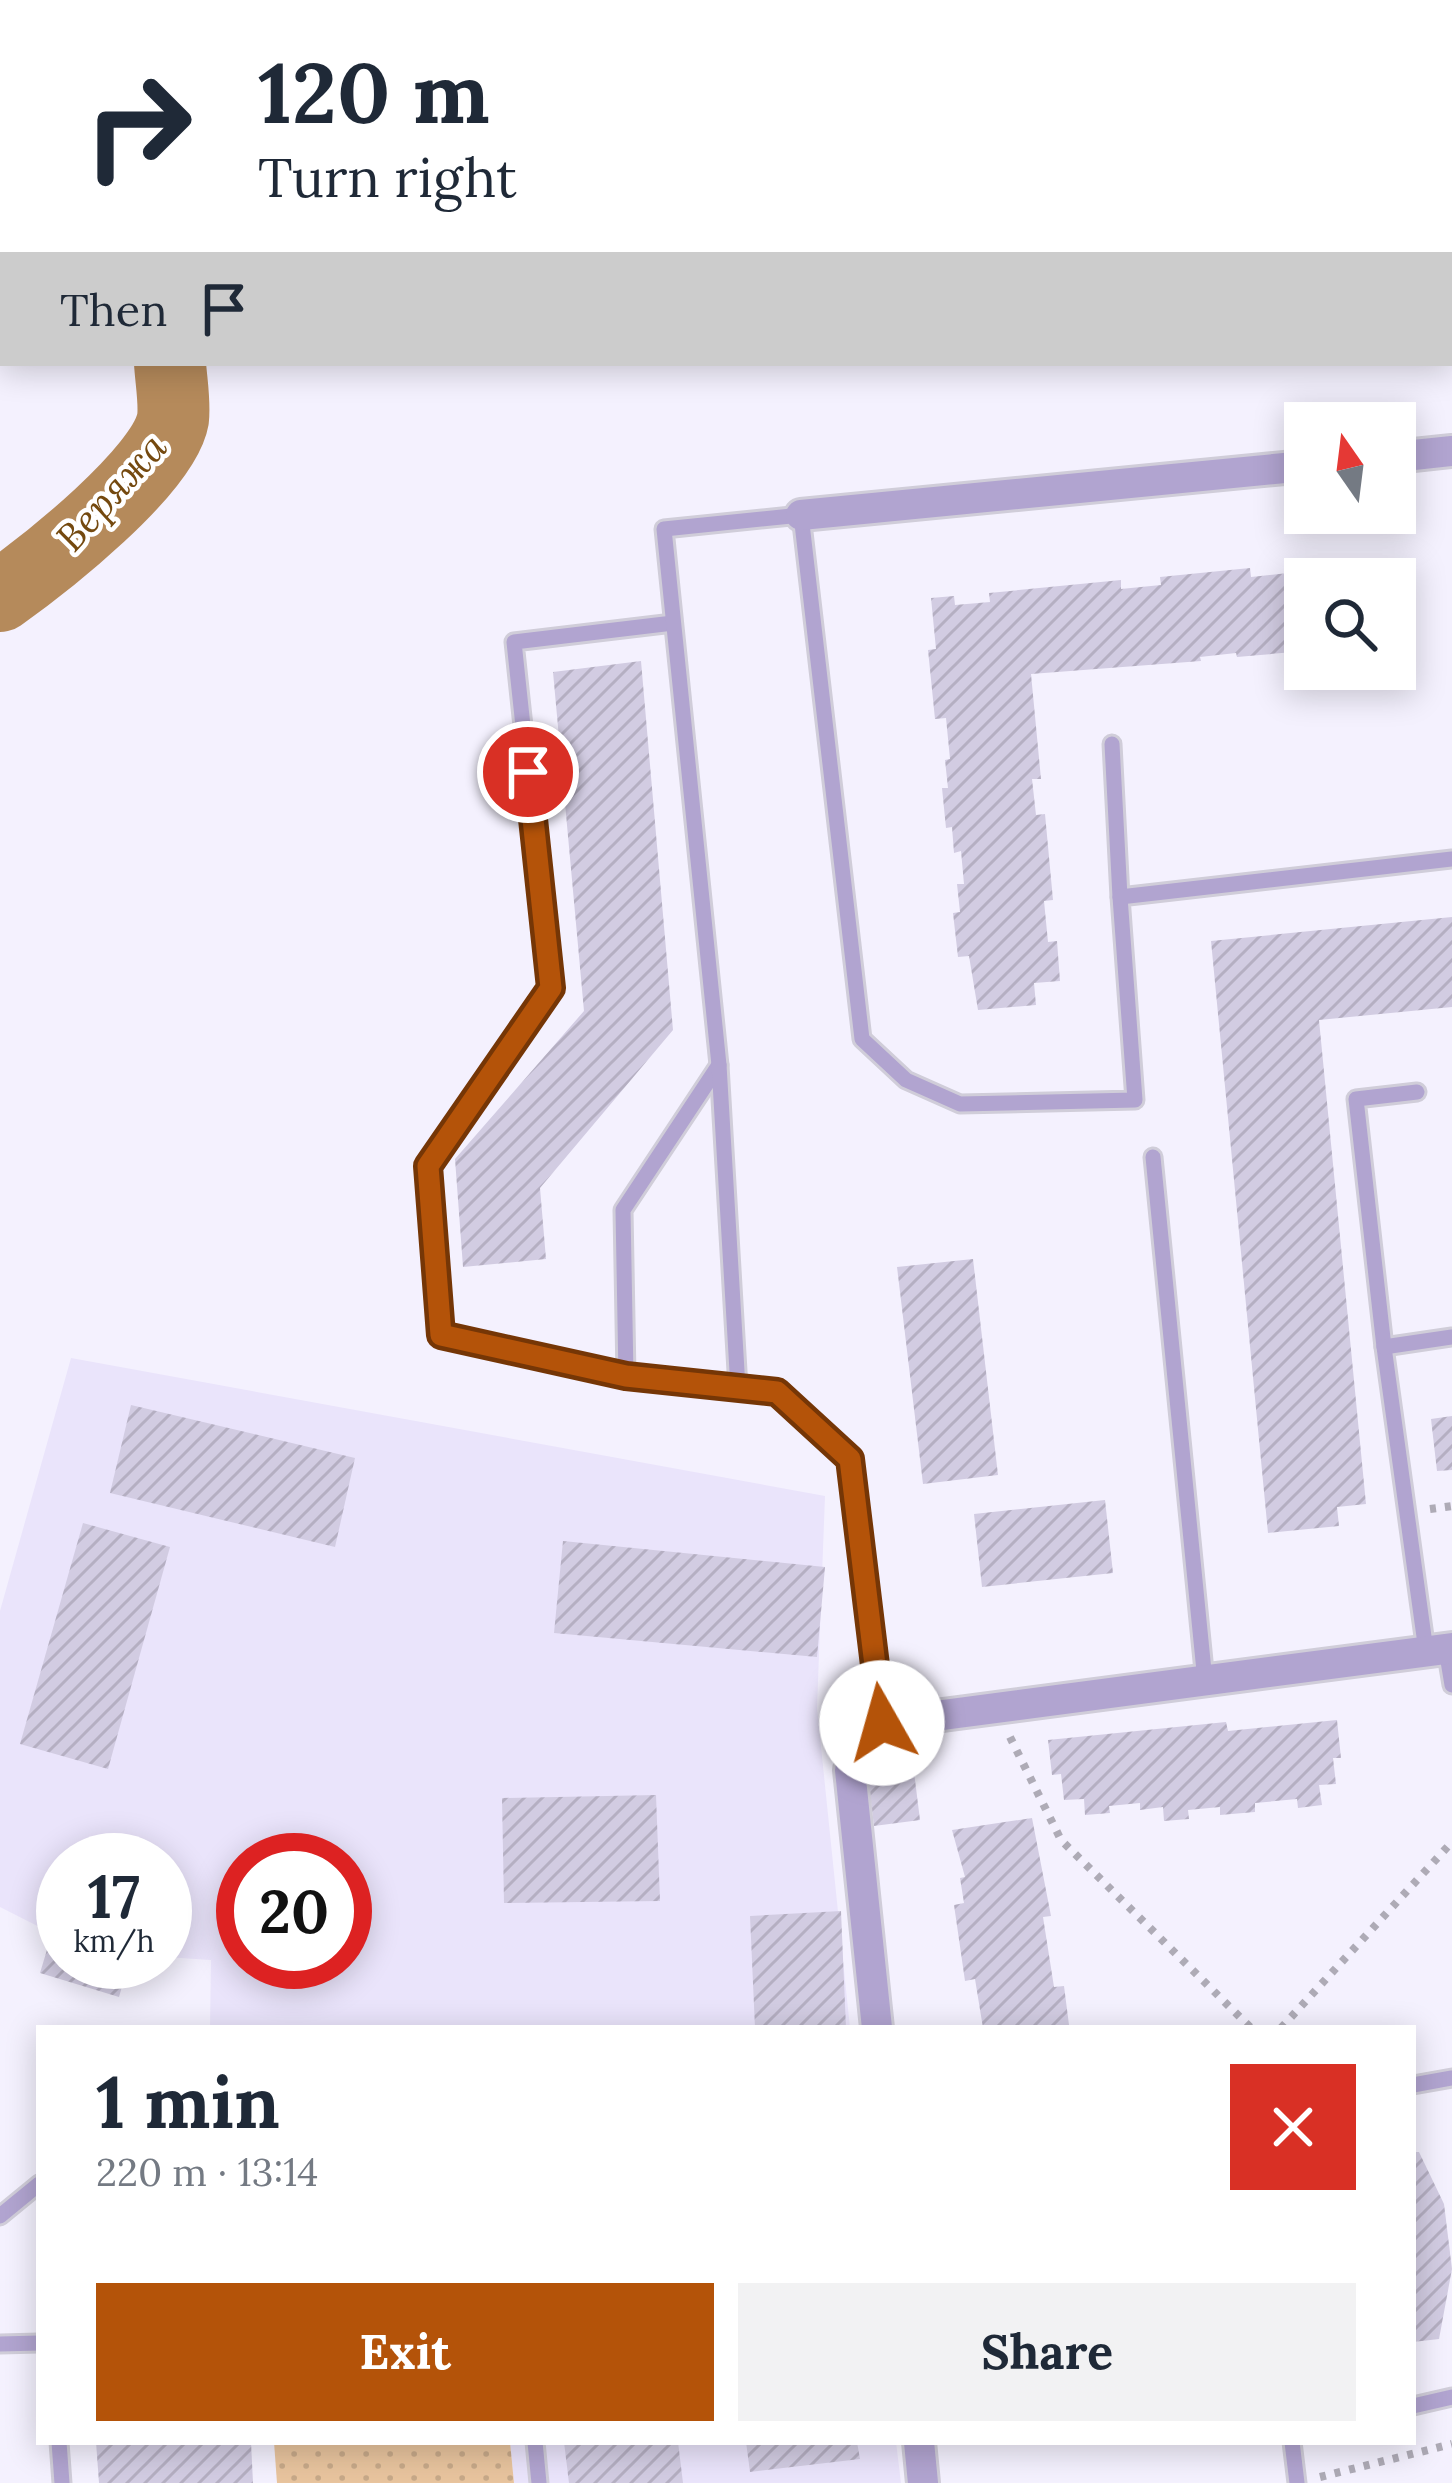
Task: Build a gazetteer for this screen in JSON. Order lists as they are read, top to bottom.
{
  "water": ["Веряжа"],
  "north": "top",
  "page": {
    "turn": ["120 m", "Turn right"],
    "then": "Then",
    "speed": "17 km/h",
    "limit": "20",
    "heading": ["1 min", "220 m · 13:14"],
    "buttons": ["Exit", "Share"]
  }
}
